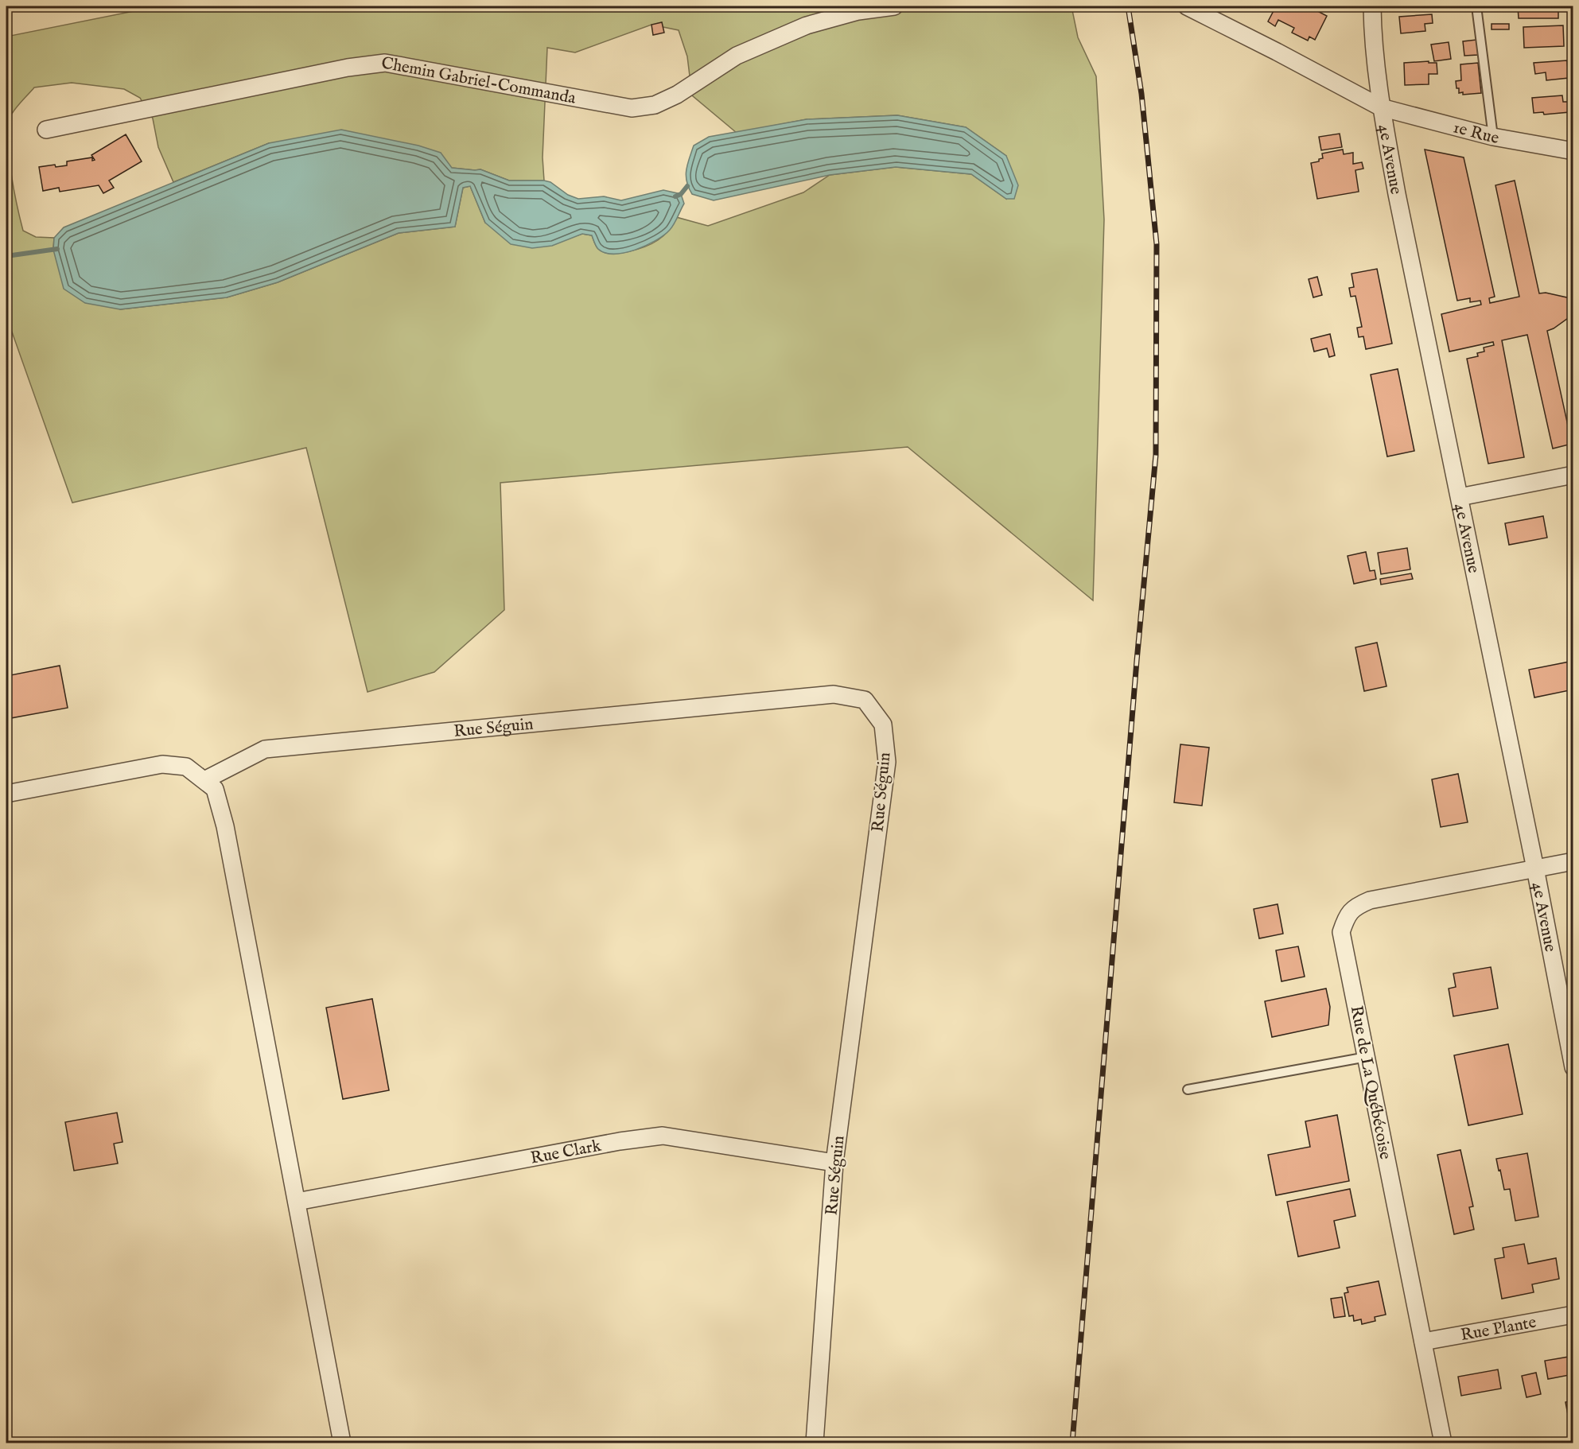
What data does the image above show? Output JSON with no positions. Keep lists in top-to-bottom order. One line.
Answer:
{"streets":{"street":["Chemin Gabriel-Commanda","1e Rue","4e Avenue","Rue Séguin","Rue de La Québécoise","Rue Clark","Rue Plante"]},"crossings":[["1e Rue","4e Avenue"],["4e Avenue","Rue de La Québécoise"],["Rue Séguin","Rue Clark"],["Rue de La Québécoise","Rue Plante"]]}
